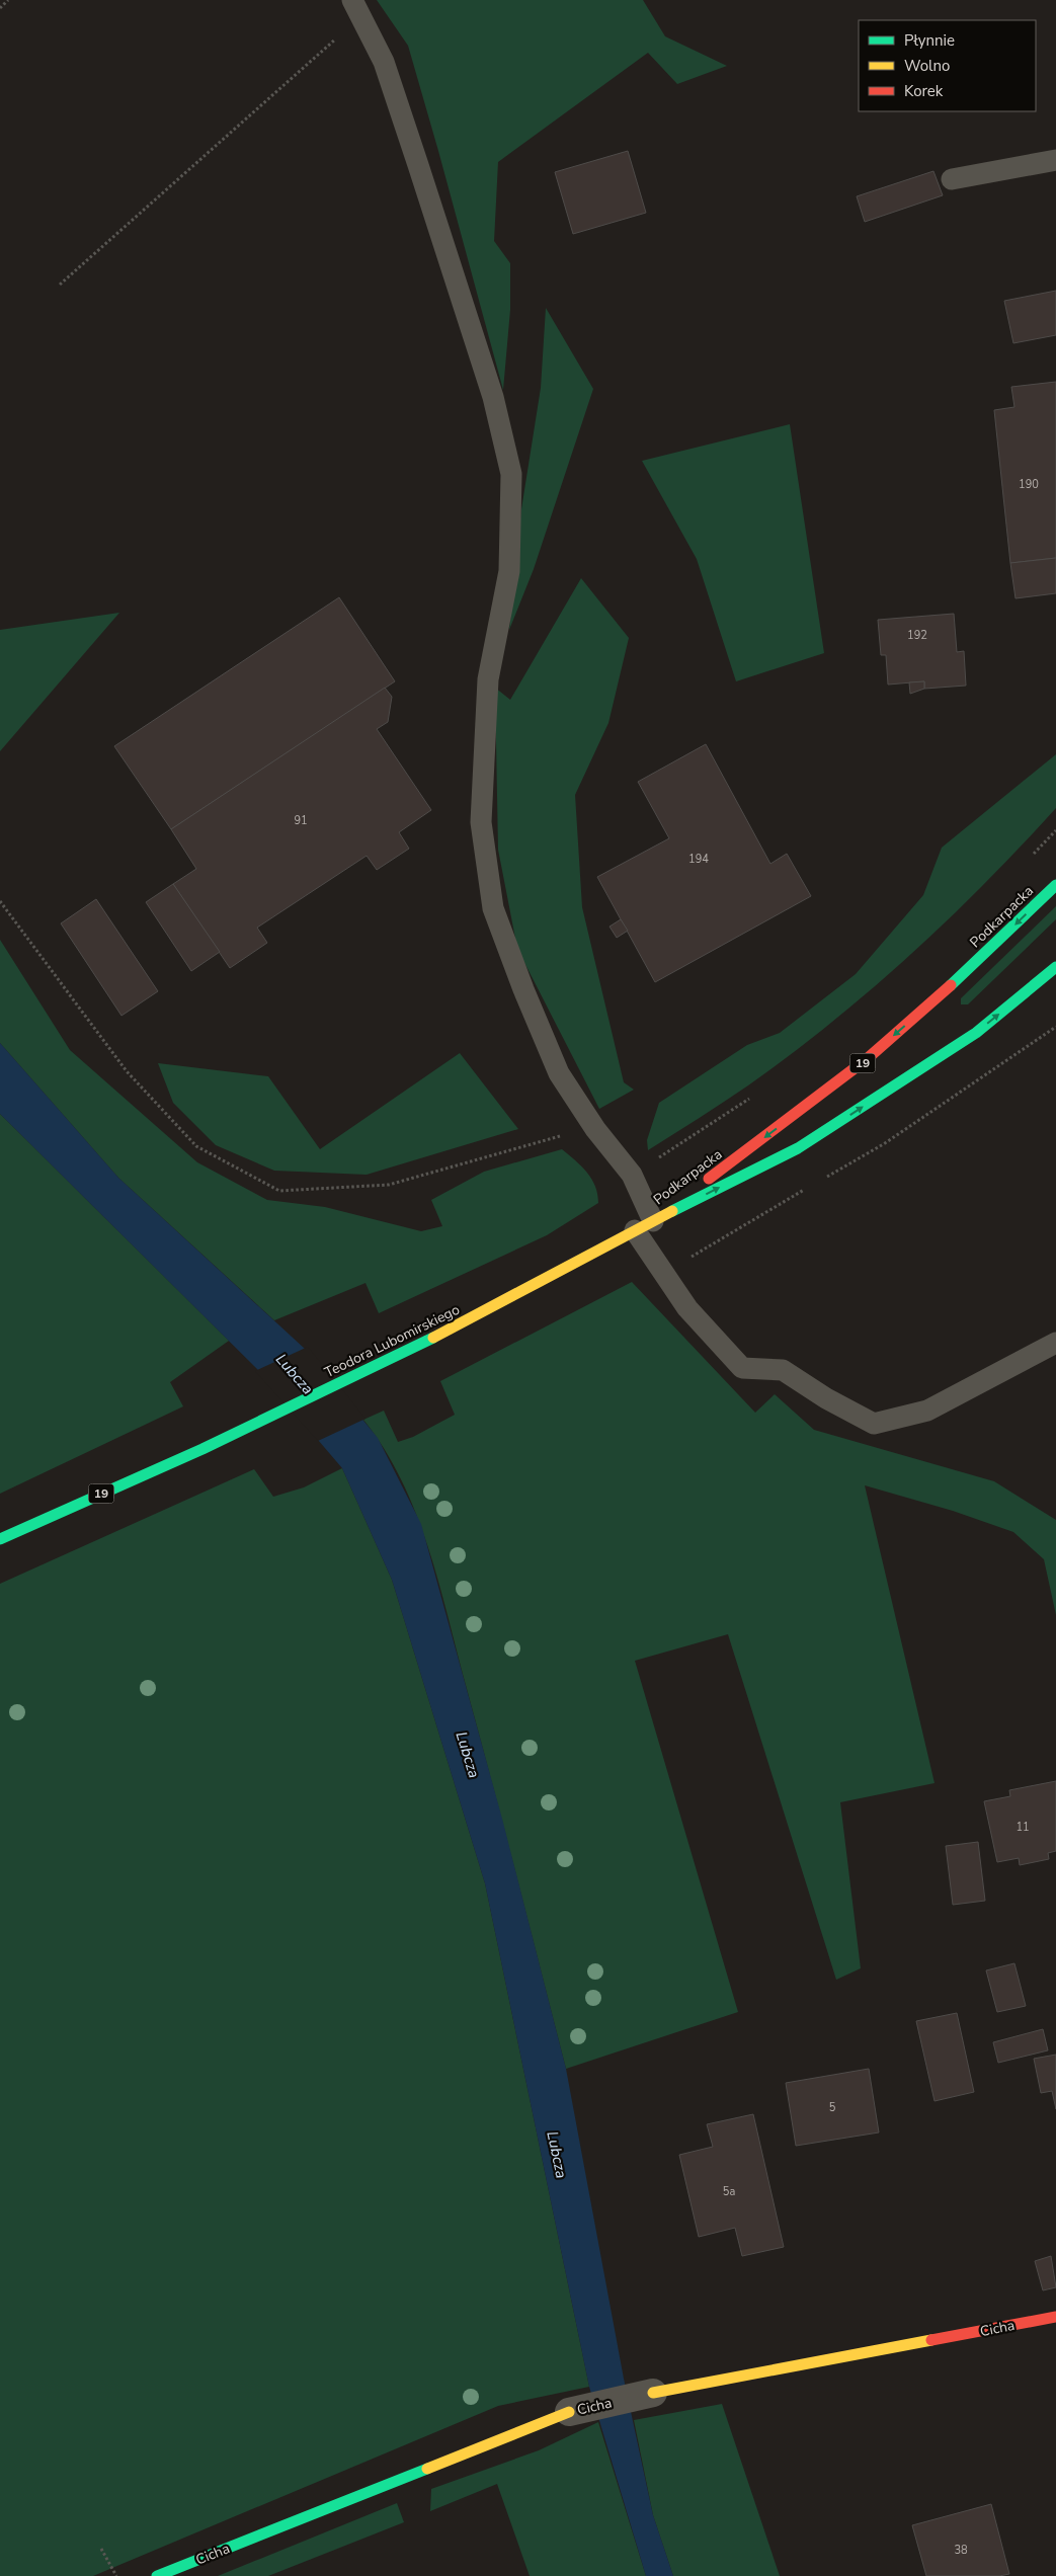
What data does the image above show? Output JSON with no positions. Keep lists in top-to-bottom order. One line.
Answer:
{"streets":{"main road":["Podkarpacka","19","Teodora Lubomirskiego","Cicha"]},"crossings":[["Podkarpacka","Teodora Lubomirskiego"]],"water":["Lubcza"],"house_numbers":["190","192","91","194","11","5","5a","38"],"legend":["Płynnie","Wolno","Korek"]}
